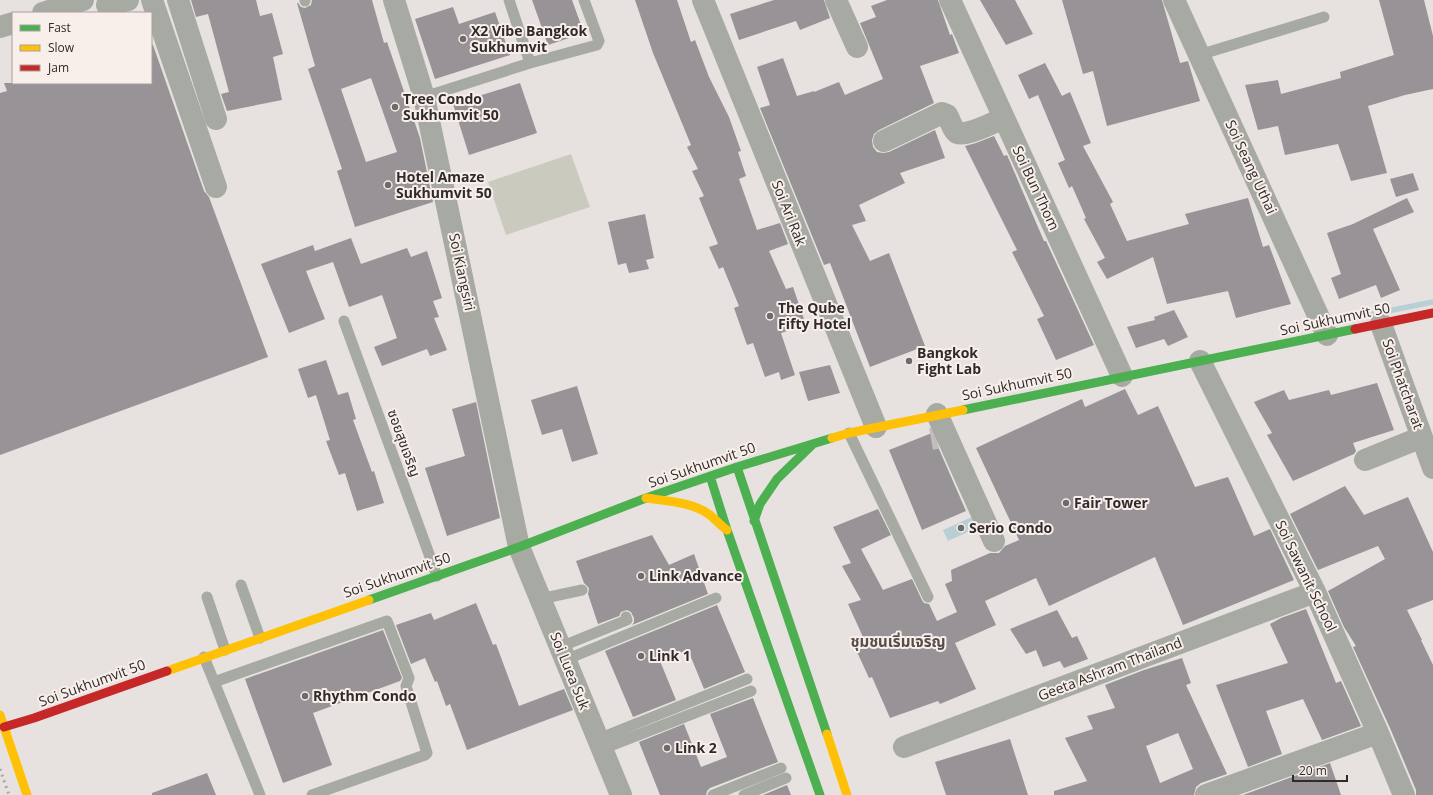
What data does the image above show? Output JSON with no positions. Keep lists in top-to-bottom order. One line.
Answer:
{"streets":{"main road":["Soi Sukhumvit 50"],"street":["Soi Seang Uthai","Soi Bun Thom","Soi Ari Rak","Soi Kiangsiri","Soi Phatcharat","Soi Sawanit School","Geeta Ashram Thailand","Soi Luea Suk"],"lane":["ซอยสุขเจริญ"]},"crossings":[["Soi Seang Uthai","Soi Sukhumvit 50"],["Soi Bun Thom","Soi Sukhumvit 50"],["Soi Ari Rak","Soi Sukhumvit 50"],["Soi Kiangsiri","Soi Sukhumvit 50"],["Soi Kiangsiri","Soi Luea Suk"],["Soi Sukhumvit 50","Soi Phatcharat"],["Soi Sukhumvit 50","ซอยสุขเจริญ"],["Soi Sukhumvit 50","Soi Sawanit School"],["Soi Sukhumvit 50","Soi Luea Suk"],["Soi Sawanit School","Geeta Ashram Thailand"]],"districts":["ชุมชนเริ่มเจริญ"],"places":["X2 Vibe Bangkok Sukhumvit","Tree Condo Sukhumvit 50","Hotel Amaze Sukhumvit 50","The Qube Fifty Hotel","Bangkok Fight Lab","Fair Tower","Serio Condo","Link Advance","Link 1","Rhythm Condo","Link 2"],"legend":["Fast","Slow","Jam"],"scale_bar":"20 m"}
